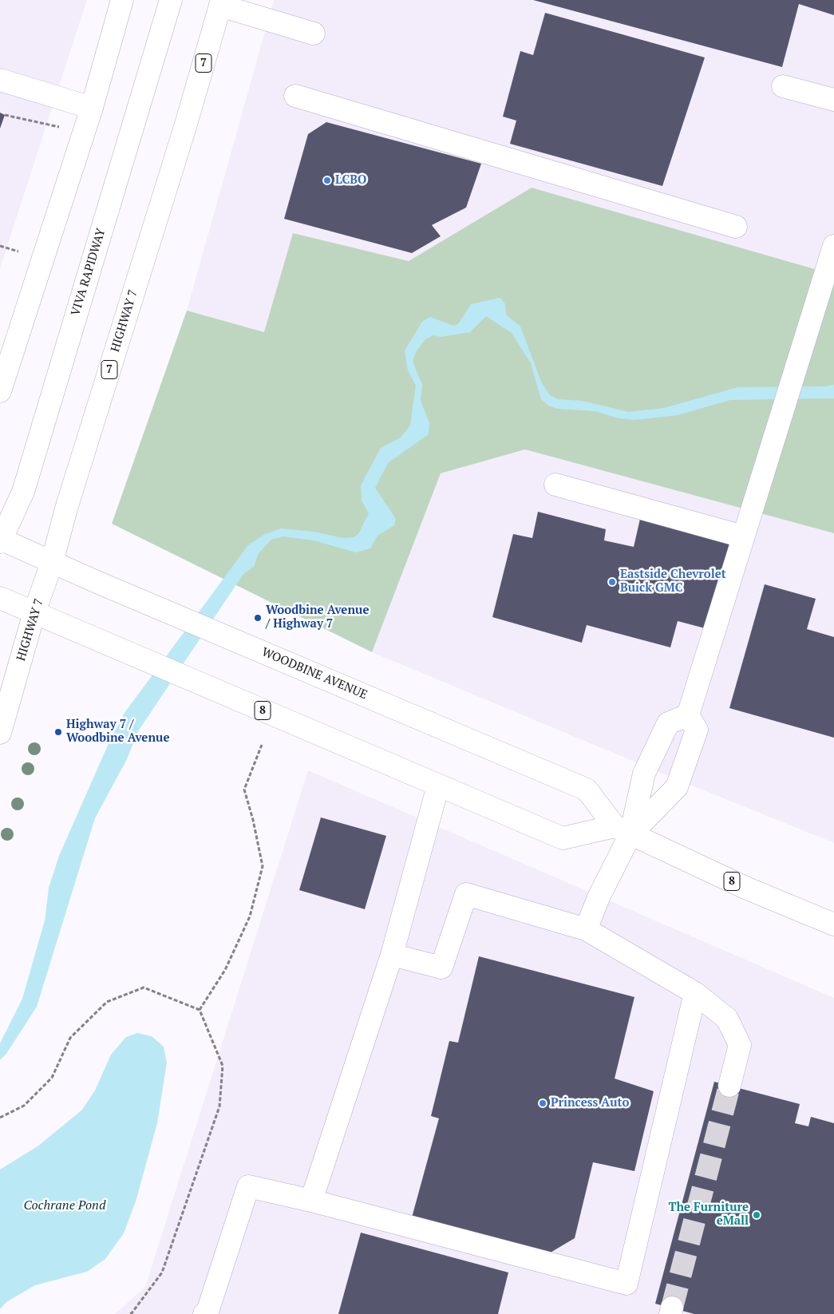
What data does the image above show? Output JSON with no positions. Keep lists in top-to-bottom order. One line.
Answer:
{"streets":{"main road":["7","VIVA RAPIDWAY","HIGHWAY 7","WOODBINE AVENUE","8"]},"crossings":[["VIVA RAPIDWAY","WOODBINE AVENUE"],["HIGHWAY 7","WOODBINE AVENUE"],["HIGHWAY 7","8"],["WOODBINE AVENUE","8"]],"water":["Cochrane Pond"],"places":["LCBO","Eastside Chevrolet Buick GMC","Woodbine Avenue / Highway 7","Highway 7 / Woodbine Avenue","Princess Auto","The Furniture eMall"]}
